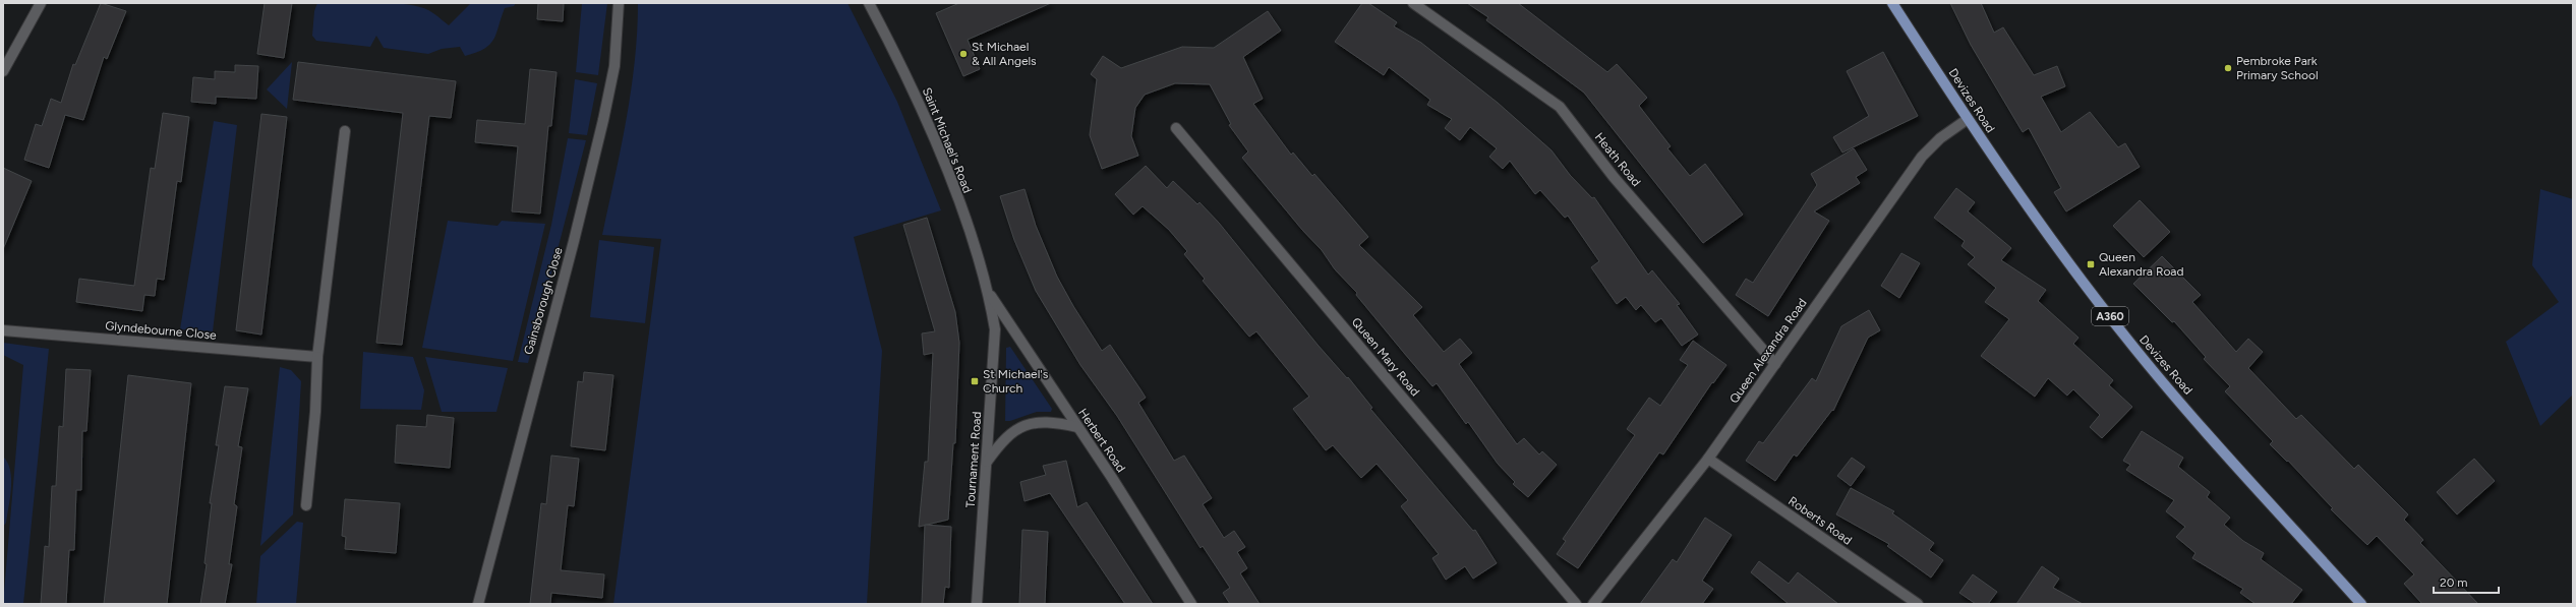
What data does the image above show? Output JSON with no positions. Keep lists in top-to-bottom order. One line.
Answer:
{"streets":{"main road":["Devizes Road","A360"],"street":["Saint Michael's Road","Heath Road","Gainsborough Close","Glyndebourne Close","Queen Alexandra Road","Queen Mary Road","Herbert Road","Tournament Road","Roberts Road"]},"crossings":[["Devizes Road","Queen Alexandra Road"],["Saint Michael's Road","Herbert Road"],["Saint Michael's Road","Tournament Road"],["Heath Road","Queen Alexandra Road"],["Queen Alexandra Road","Roberts Road"],["Herbert Road","Tournament Road"]],"places":{"other":["St Michael & All Angels","Pembroke Park Primary School"],"transit":["Queen Alexandra Road","St Michael's Church"]},"scale_bar":"20 m"}
